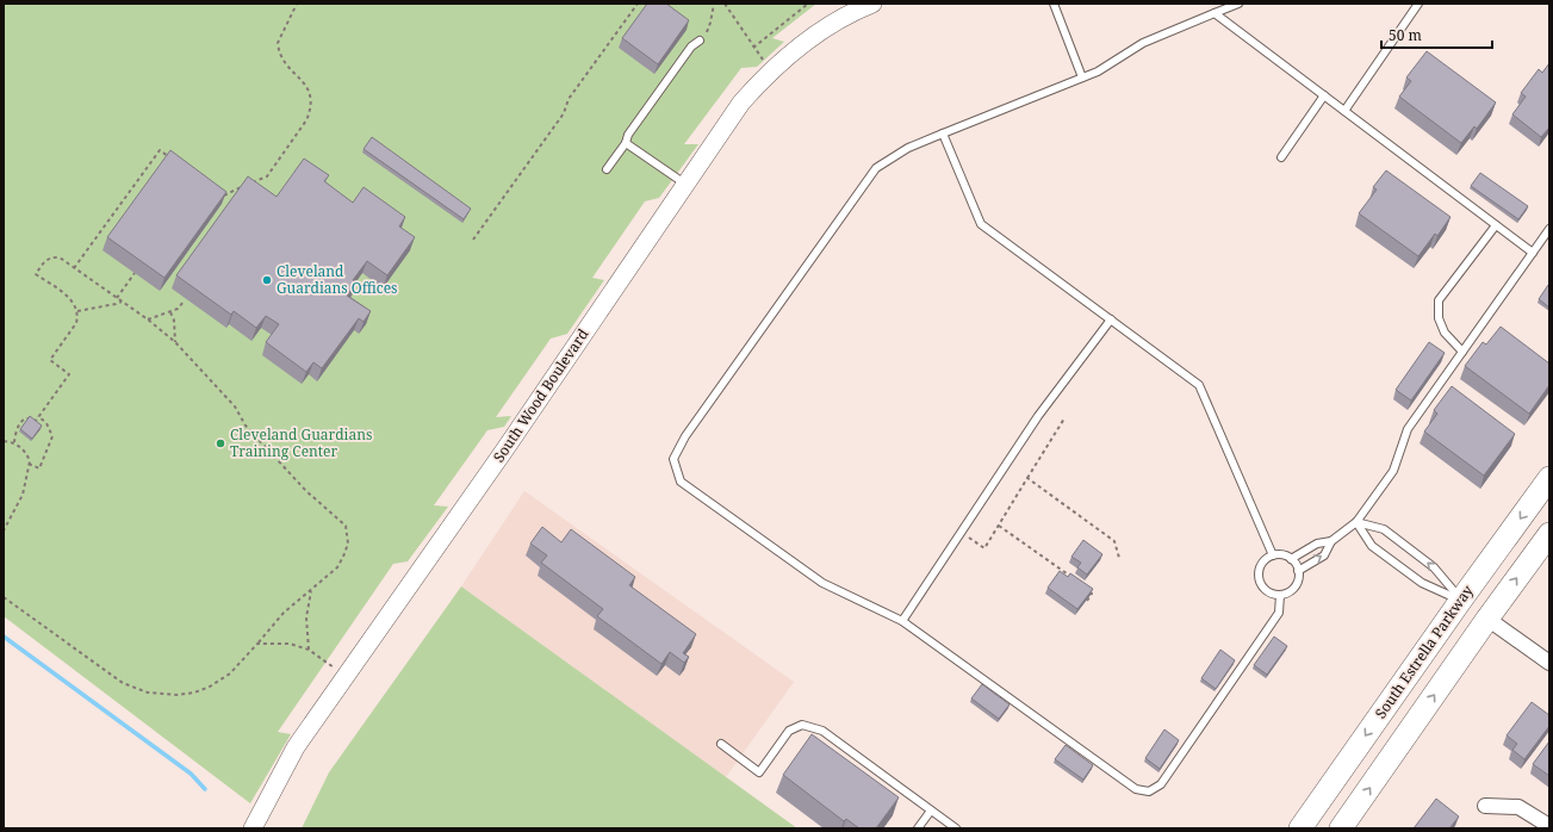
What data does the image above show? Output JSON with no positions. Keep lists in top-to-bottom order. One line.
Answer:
{"streets":{"main road":["South Estrella Parkway"],"street":["South Wood Boulevard"]},"places":["Cleveland Guardians Offices","Cleveland Guardians Training Center"],"scale_bar":"50 m"}
